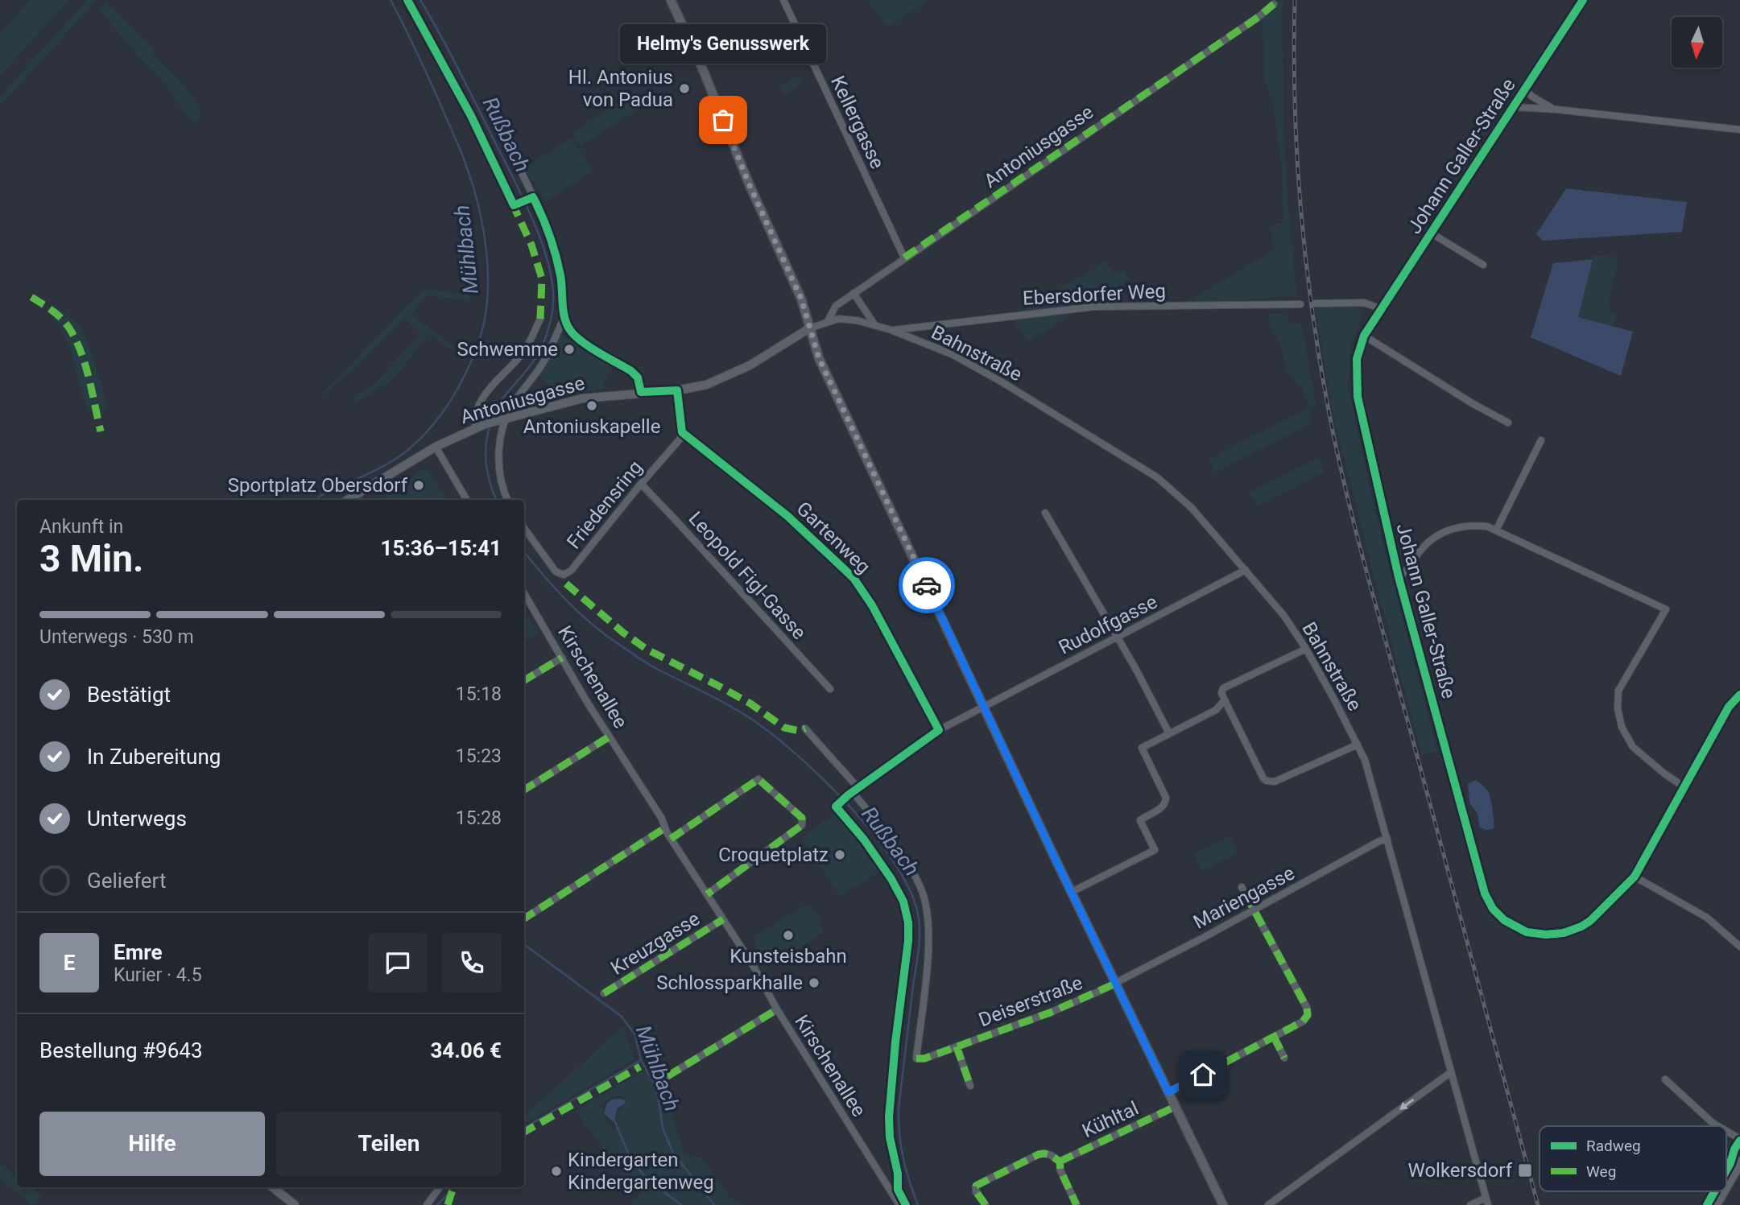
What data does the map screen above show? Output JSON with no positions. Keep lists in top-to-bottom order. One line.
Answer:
{"streets":{"street":["Kellergasse","Antoniusgasse","Johann Galler-Straße","Ebersdorfer Weg","Bahnstraße","Friedensring","Gartenweg","Leopold Figl-Gasse","Rudolfgasse","Kirschenallee","Mariengasse","Kreuzgasse","Deiserstraße","Kühltal"]},"crossings":[["Kellergasse","Antoniusgasse"],["Antoniusgasse","Bahnstraße"],["Ebersdorfer Weg","Bahnstraße"],["Bahnstraße","Rudolfgasse"],["Bahnstraße","Mariengasse"],["Friedensring","Gartenweg"],["Friedensring","Leopold Figl-Gasse"],["Gartenweg","Rudolfgasse"],["Rudolfgasse","Deiserstraße"],["Kirschenallee","Kreuzgasse"],["Mariengasse","Deiserstraße"]],"water":["Rußbach","Mühlbach"],"places":{"other":["Hl. Antonius von Padua","Helmy's Genusswerk","Schwemme","Antoniuskapelle","Sportplatz Obersdorf","Croquetplatz","Kunsteisbahn","Schlossparkhalle","Kindergarten Kindergartenweg"],"transit":["Wolkersdorf"]},"legend":["Radweg","Weg"],"north":"bottom","page":{"bubble":"Helmy's Genusswerk","heading":["3 Min.","Ankunft in","15:36–15:41"],"panel":["Emre","Kurier · 4.5","Bestellung #9643","34.06 €"],"bar":"Unterwegs · 530 m","list":[["Bestätigt","15:18"],["In Zubereitung","15:23"],["Unterwegs","15:28"],"Geliefert"],"round":"E","buttons":["Hilfe","Teilen"]}}
